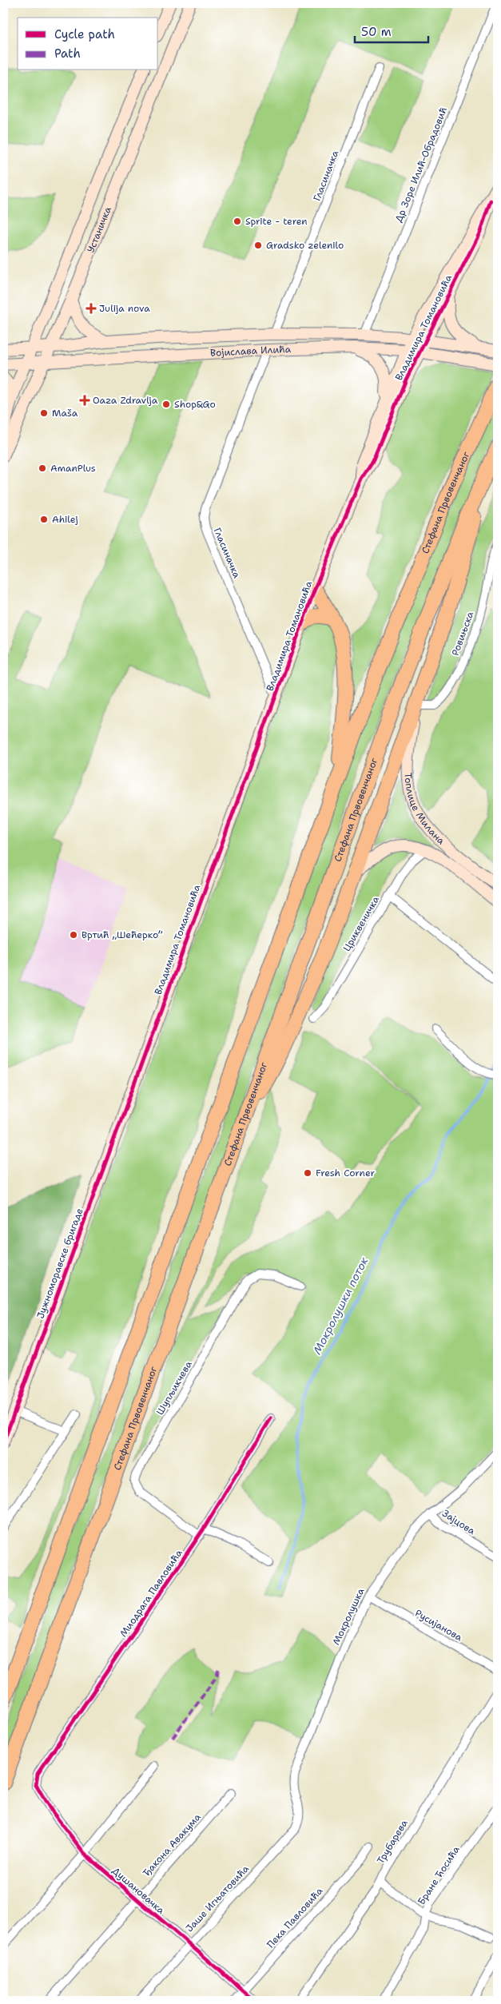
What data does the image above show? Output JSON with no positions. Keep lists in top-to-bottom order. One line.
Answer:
{"streets":{"highway":["Стефана Првовенчаног"],"main road":["Устаничка","Владимира Томановића","Војислава Илића","Топлице Милана","Јужноморавске бригаде"],"street":["Др Зоре Илић-Обрадовић","Гласиначка","Ровињска","Цриквеничка","Шупљикчева","Зајцова","Миодрага Павловића","Мокролушка","Русијанова","Трубарева","Ђакона Авакума","Бране Ћосића","Душановачка","Јаше Игњатовића","Пека Павловића"]},"crossings":[["Др Зоре Илић-Обрадовић","Војислава Илића"],["Гласиначка","Владимира Томановића"],["Гласиначка","Војислава Илића"],["Устаничка","Војислава Илића"],["Владимира Томановића","Војислава Илића"],["Владимира Томановића","Јужноморавске бригаде"],["Ровињска","Топлице Милана"],["Шупљикчева","Миодрага Павловића"],["Зајцова","Мокролушка"],["Миодрага Павловића","Душановачка"],["Мокролушка","Русијанова"],["Мокролушка","Јаше Игњатовића"],["Ђакона Авакума","Душановачка"],["Душановачка","Јаше Игњатовића"],["Душановачка","Пека Павловића"]],"water":["Мокролушки поток"],"places":{"other":["Sprite - teren","Gradsko zelenilo","Shop&Go","Maša","AmanPlus","Ahilej","Вртић „Шећерко”","Fresh Corner"],"health":["Julija nova","Oaza Zdravlja"]},"legend":["Cycle path","Path"],"scale_bar":"50 m"}
